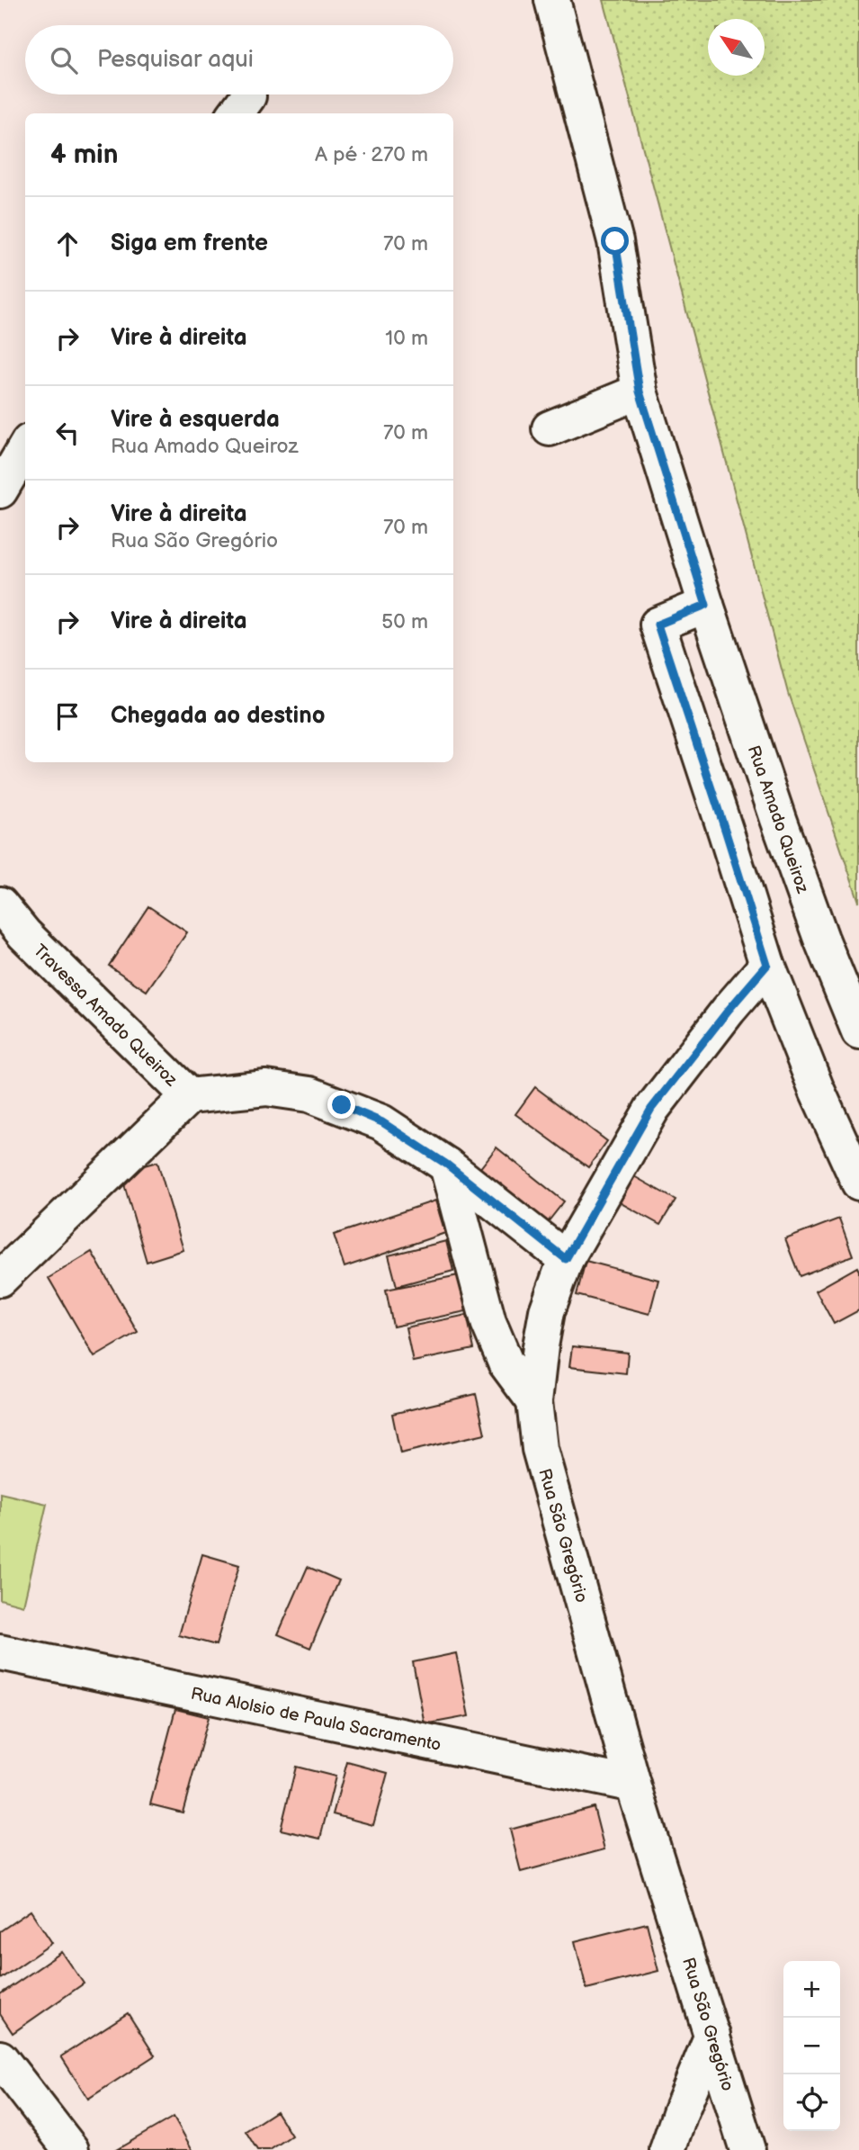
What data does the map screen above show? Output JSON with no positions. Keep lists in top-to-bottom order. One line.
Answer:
{"streets":{"street":["Rua Amado Queiroz","Travessa Amado Queiroz","Rua São Gregório","Rua Alolsio de Paula Sacramento"]},"crossings":[["Rua São Gregório","Rua Alolsio de Paula Sacramento"]],"north":"top left","page":{"search":"Pesquisar aqui","heading":["4 min","A pé · 270 m"],"list":[["Siga em frente","70 m"],["Vire à direita","10 m"],["Vire à esquerda","Rua Amado Queiroz","70 m"],["Vire à direita","Rua São Gregório","70 m"],["Vire à direita","50 m"],"Chegada ao destino"],"map_buttons":["+","−"]}}
